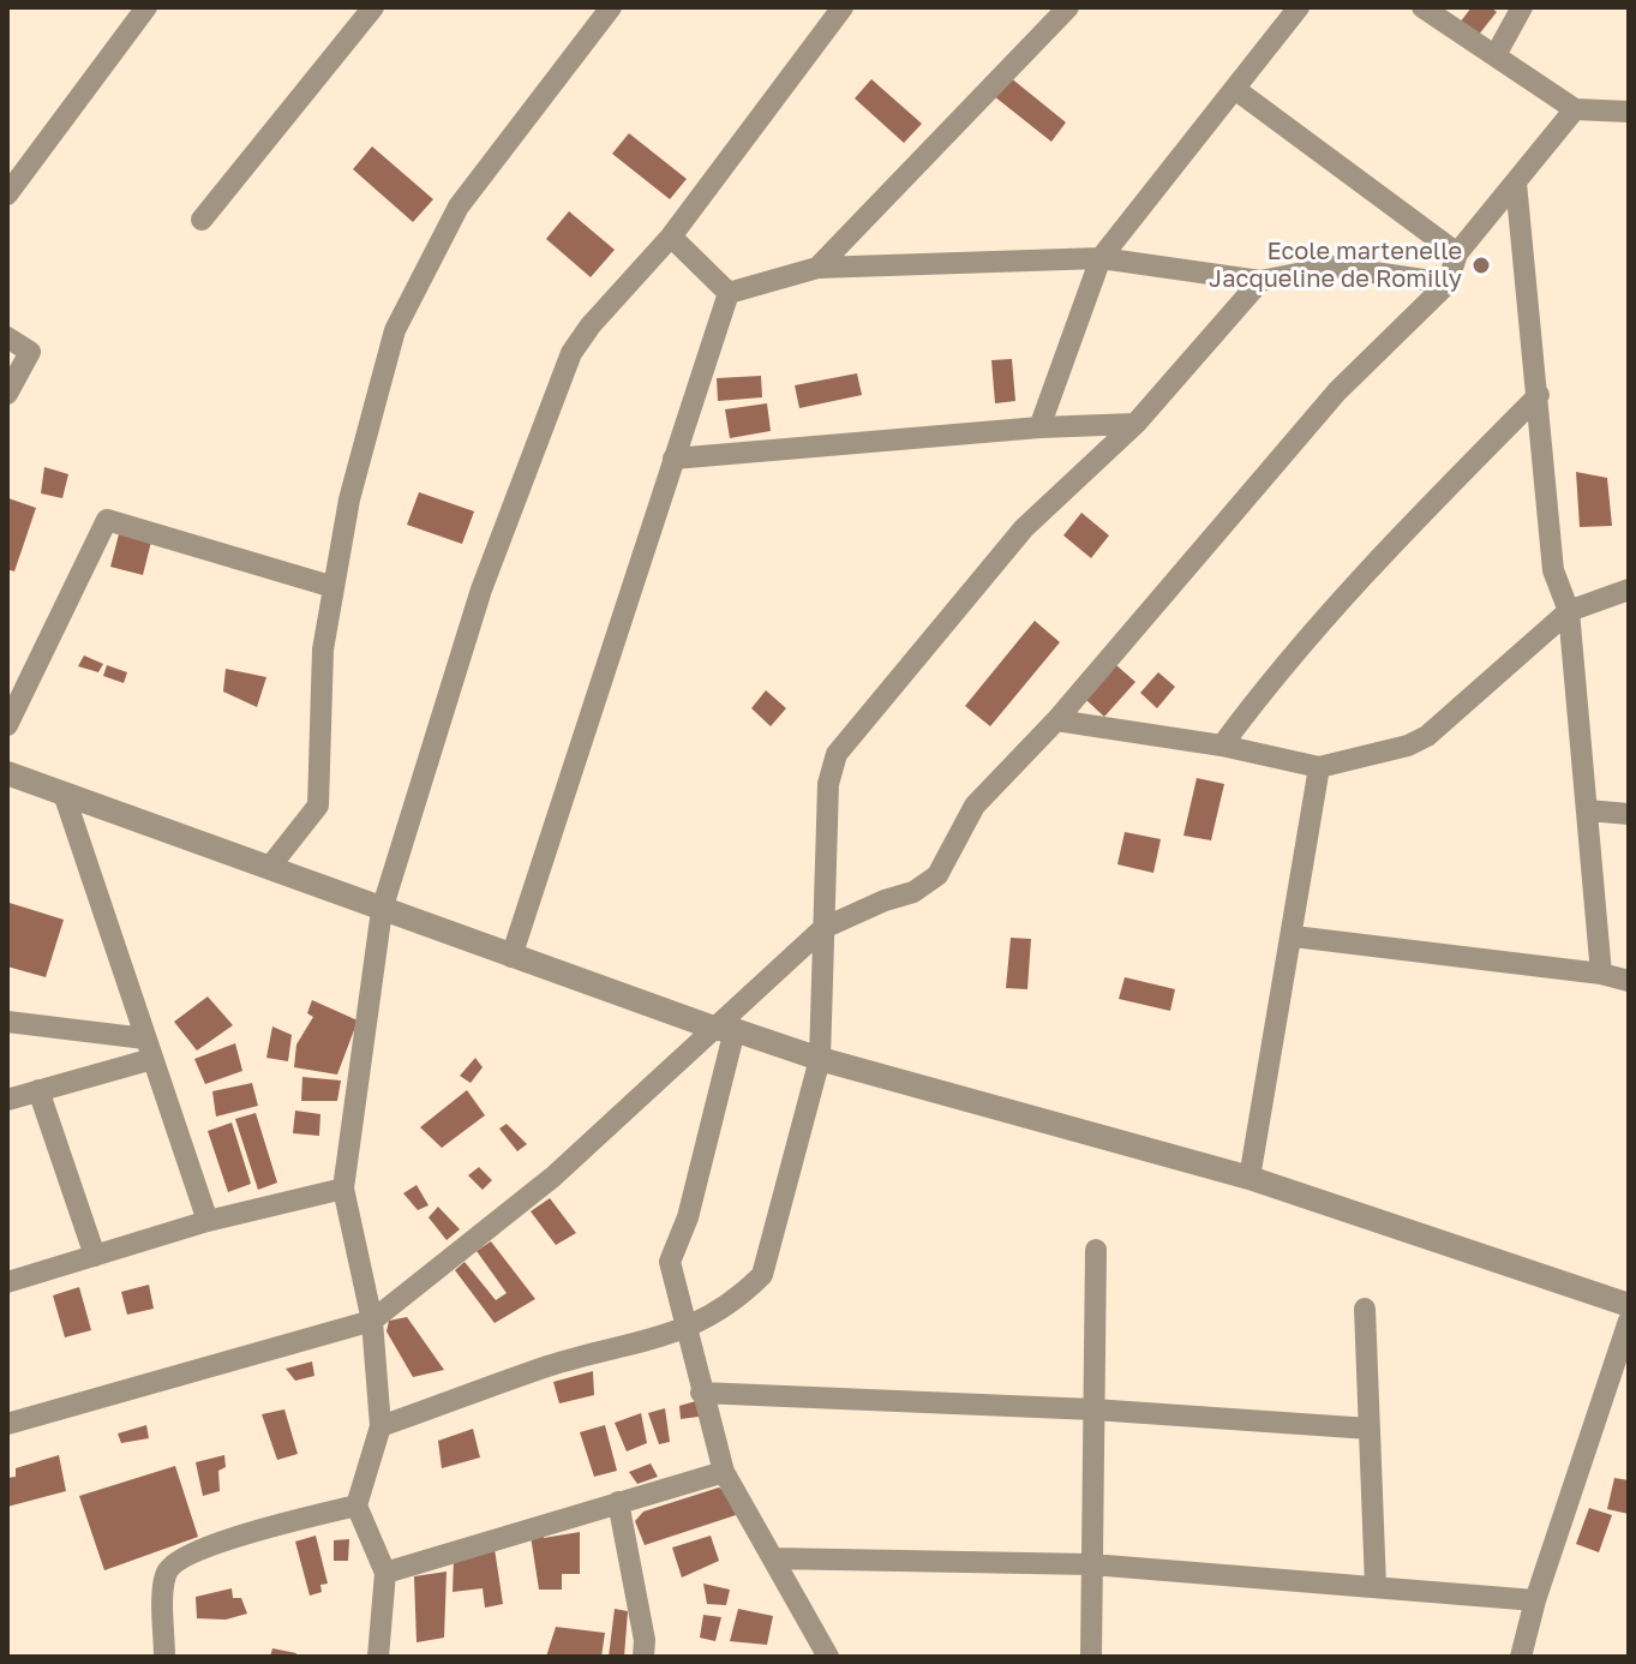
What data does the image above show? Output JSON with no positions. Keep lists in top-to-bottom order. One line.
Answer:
{"places":["Ecole martenelle Jacqueline de Romilly"]}
